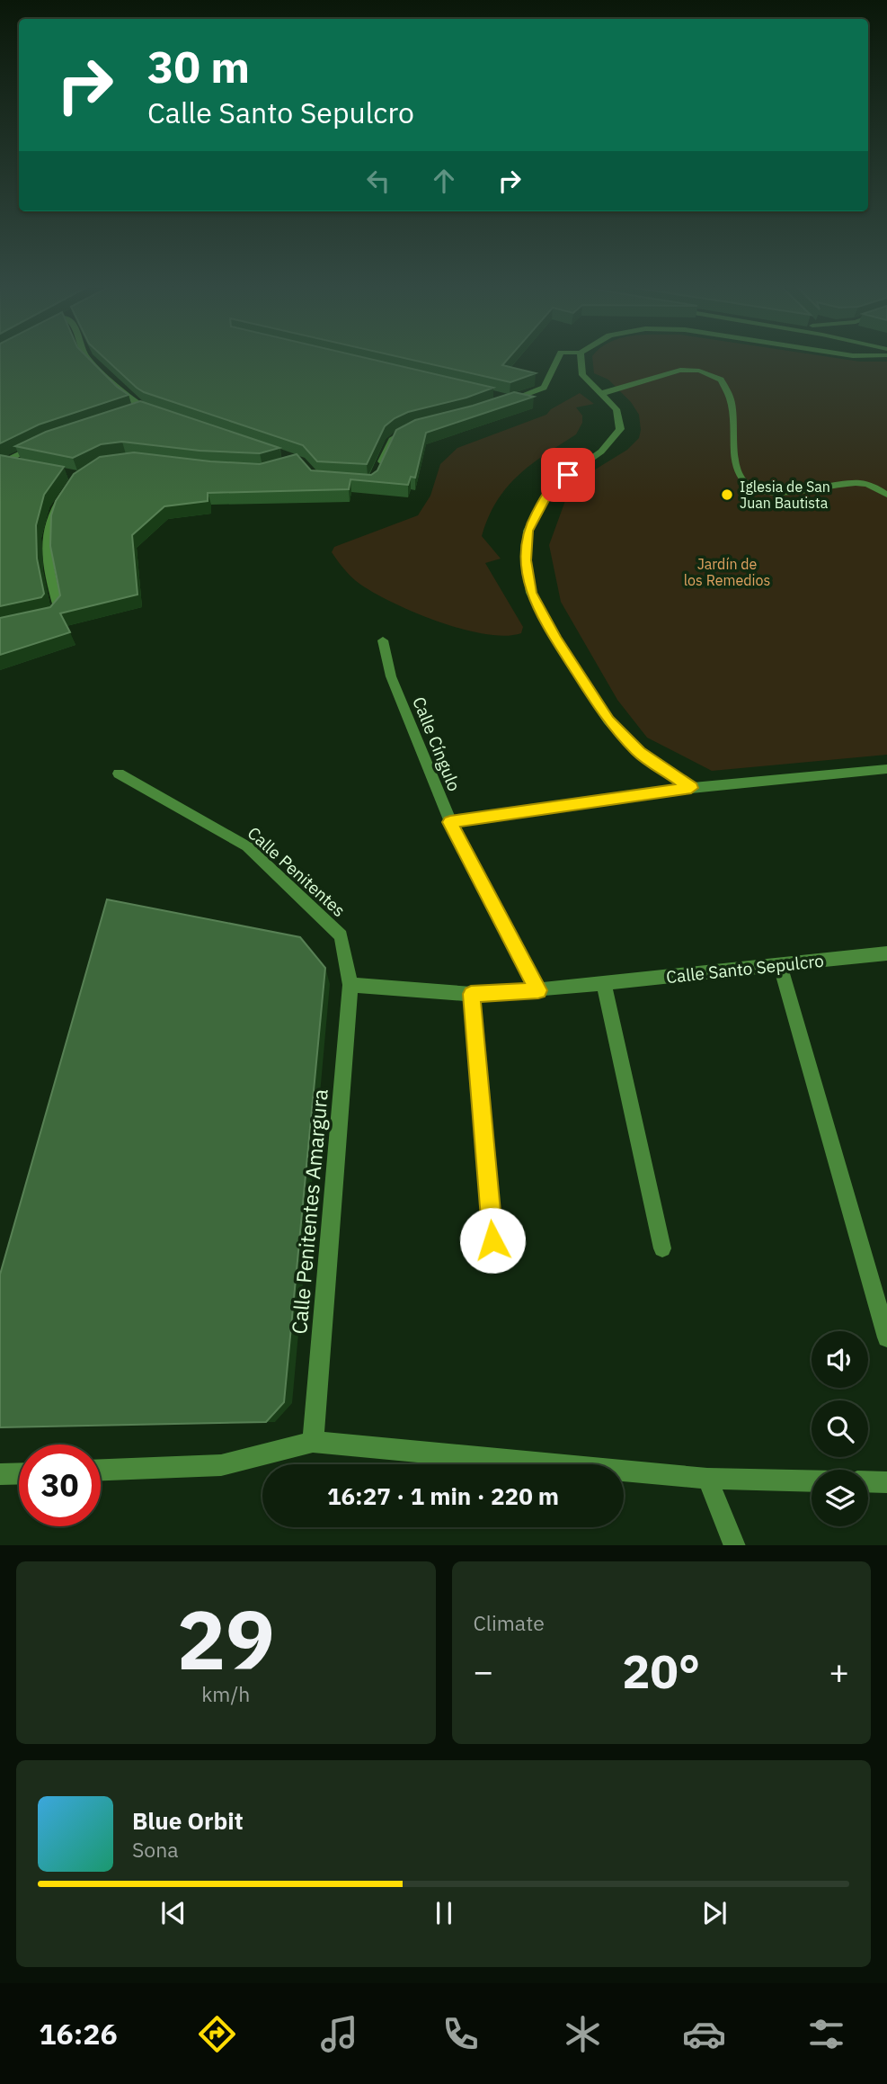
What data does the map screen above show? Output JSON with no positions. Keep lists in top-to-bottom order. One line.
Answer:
{"streets":{"street":["Calle Cíngulo","Calle Penitentes","Calle Santo Sepulcro","Calle Penitentes Amargura"]},"crossings":[["Calle Cíngulo","Calle Santo Sepulcro"],["Calle Penitentes","Calle Santo Sepulcro"],["Calle Penitentes","Calle Penitentes Amargura"],["Calle Santo Sepulcro","Calle Penitentes Amargura"]],"parks":["Jardín de los Remedios"],"places":["Iglesia de San Juan Bautista"],"page":{"turn":["30 m","Calle Santo Sepulcro"],"limit":"30","trip":"16:27 · 1 min · 220 m","tile":[["29","km/h"],"Climate"],"heat":["−","20°","+"],"song":["Blue Orbit","Sona"],"tabs":"16:26"}}
